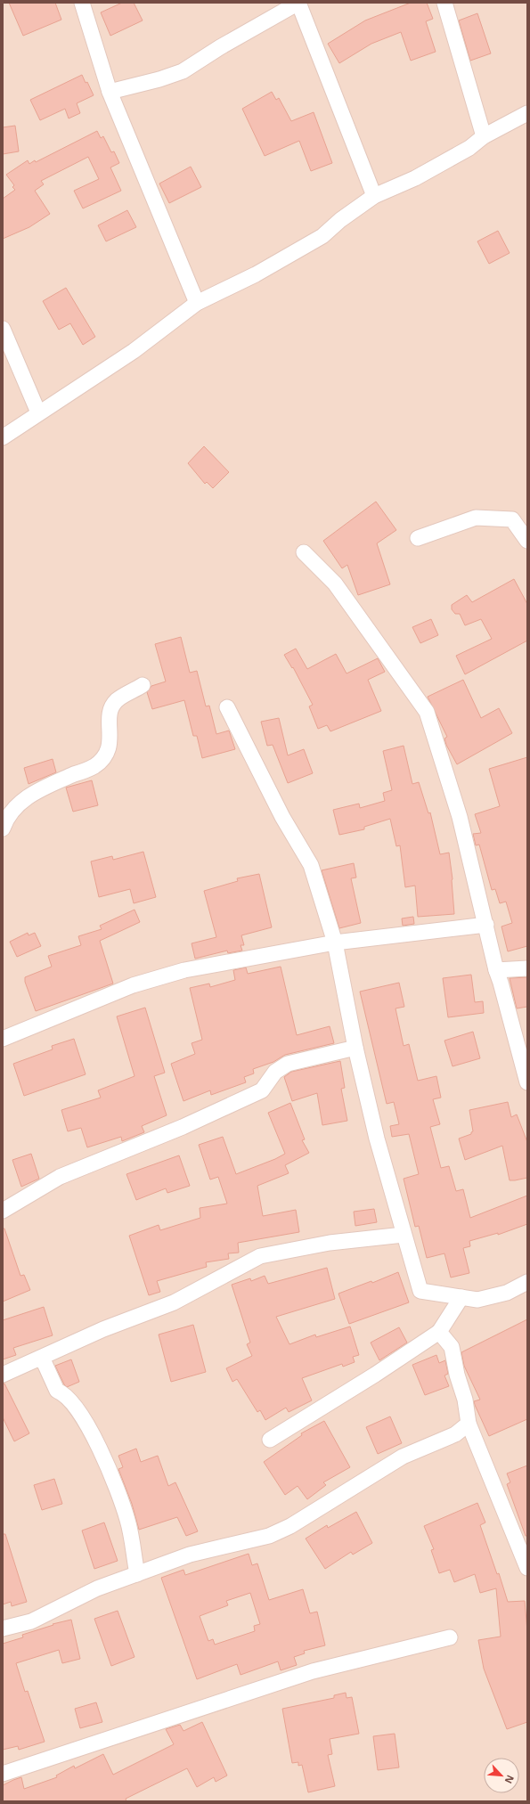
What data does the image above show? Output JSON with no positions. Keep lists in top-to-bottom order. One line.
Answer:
{"north":"bottom right"}
